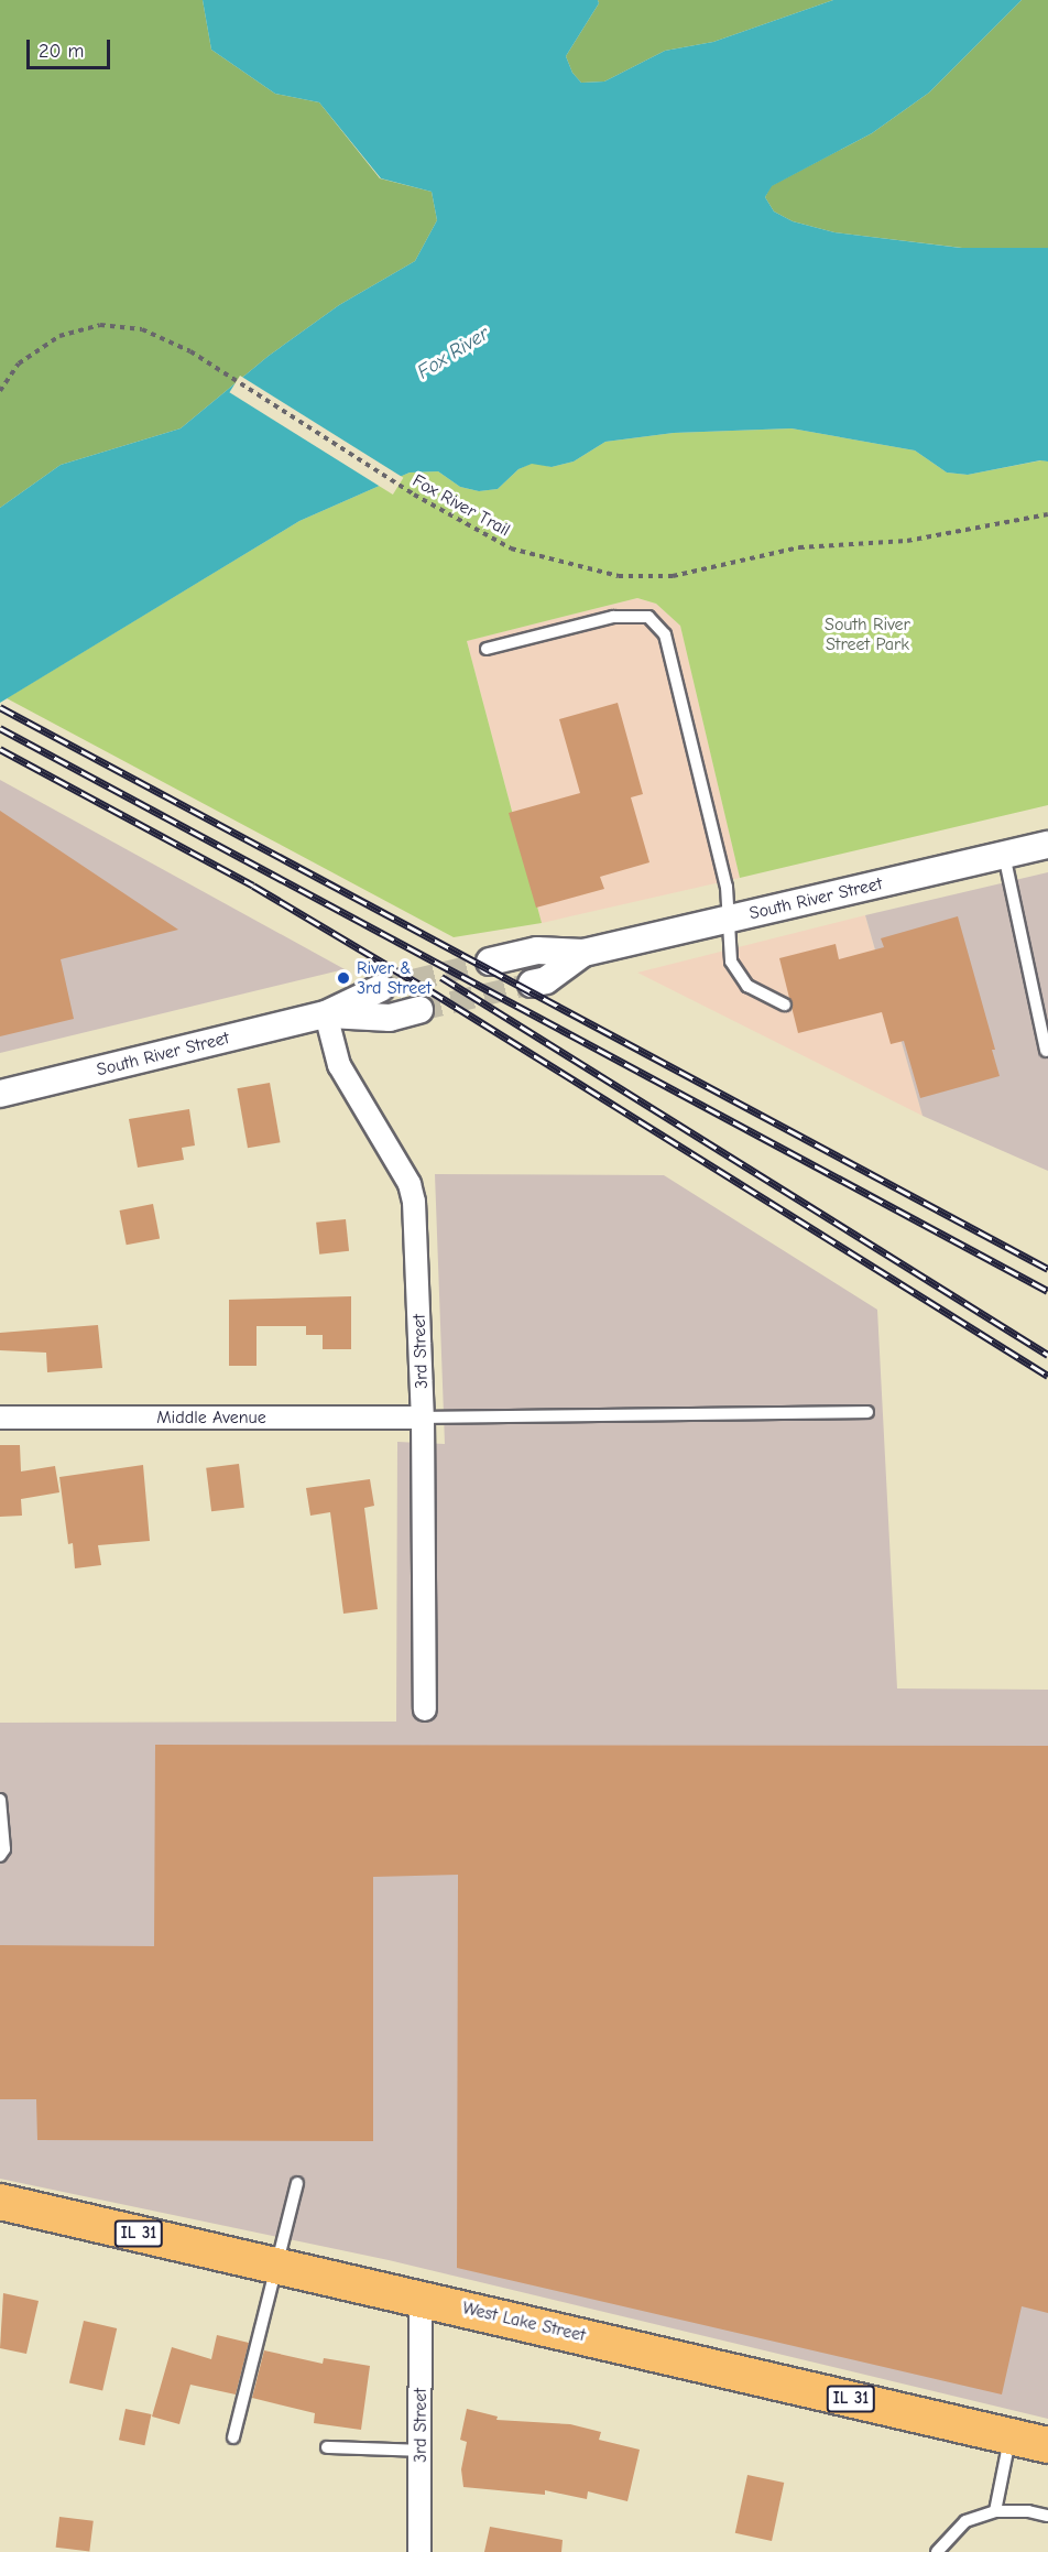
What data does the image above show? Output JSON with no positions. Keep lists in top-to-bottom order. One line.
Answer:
{"streets":{"main road":["IL 31","West Lake Street"],"street":["South River Street","3rd Street","Middle Avenue"],"path":["Fox River Trail"]},"crossings":[["South River Street","3rd Street"],["3rd Street","Middle Avenue"],["3rd Street","West Lake Street"]],"water":["Fox River"],"parks":["South River Street Park"],"places":["River & 3rd Street"],"scale_bar":"20 m"}
